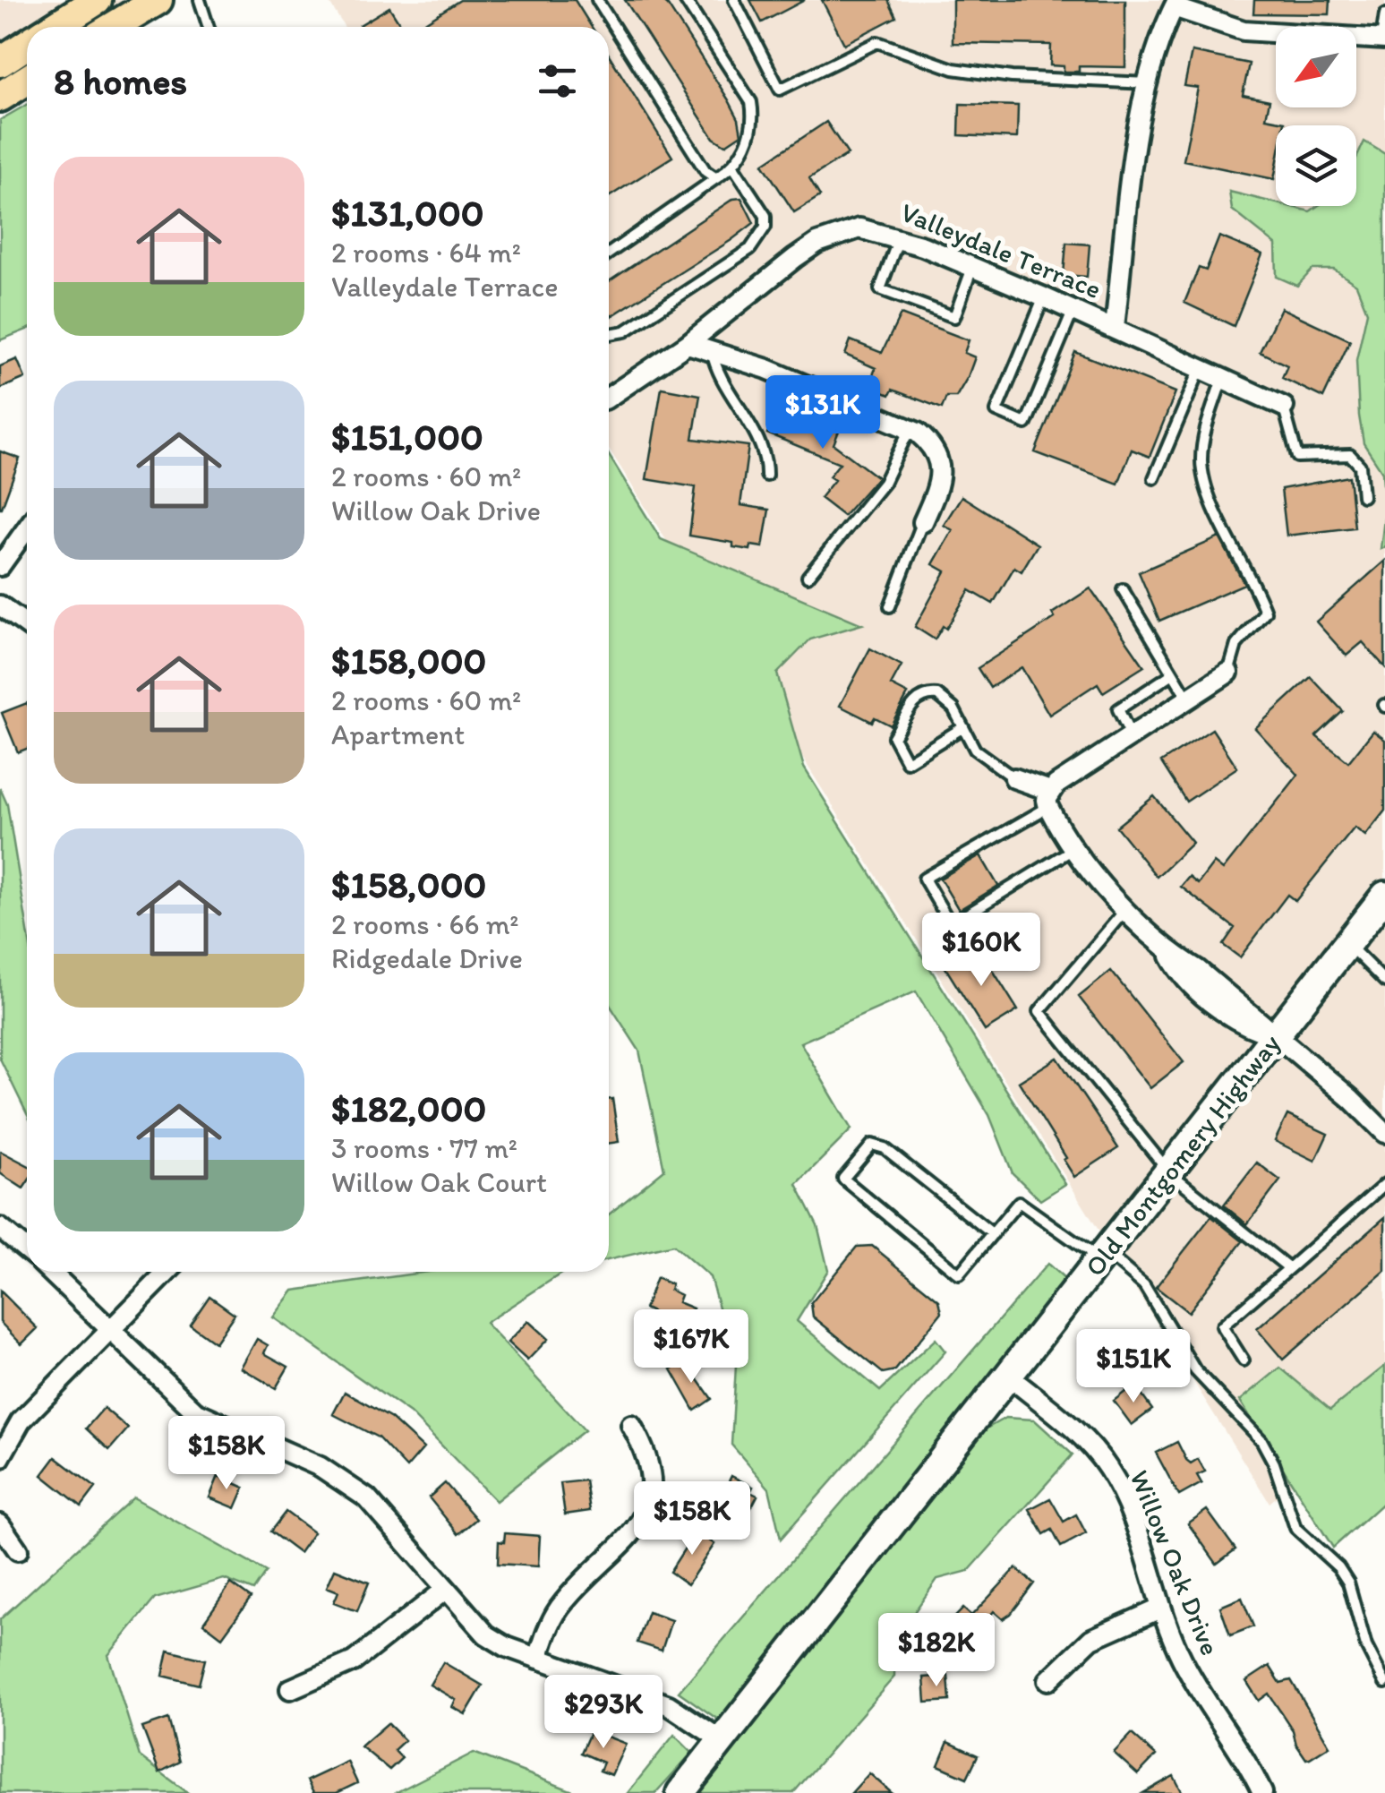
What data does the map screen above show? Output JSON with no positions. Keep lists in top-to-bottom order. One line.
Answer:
{"streets":{"street":["Valleydale Terrace","Old Montgomery Highway","Willow Oak Drive"]},"crossings":[["Old Montgomery Highway","Willow Oak Drive"]],"north":"bottom left","page":{"heading":"8 homes","list":[{"name":"$131,000","note":"2 rooms · 64 m² · Valleydale Terrace"},{"name":"$151,000","note":"2 rooms · 60 m² · Willow Oak Drive"},{"name":"$158,000","note":"2 rooms · 60 m² · Apartment"},{"name":"$158,000","note":"2 rooms · 66 m² · Ridgedale Drive"},{"name":"$182,000","note":"3 rooms · 77 m² · Willow Oak Court"}],"price":["$131K","$160K","$167K","$151K","$158K","$158K","$182K","$293K"]}}
